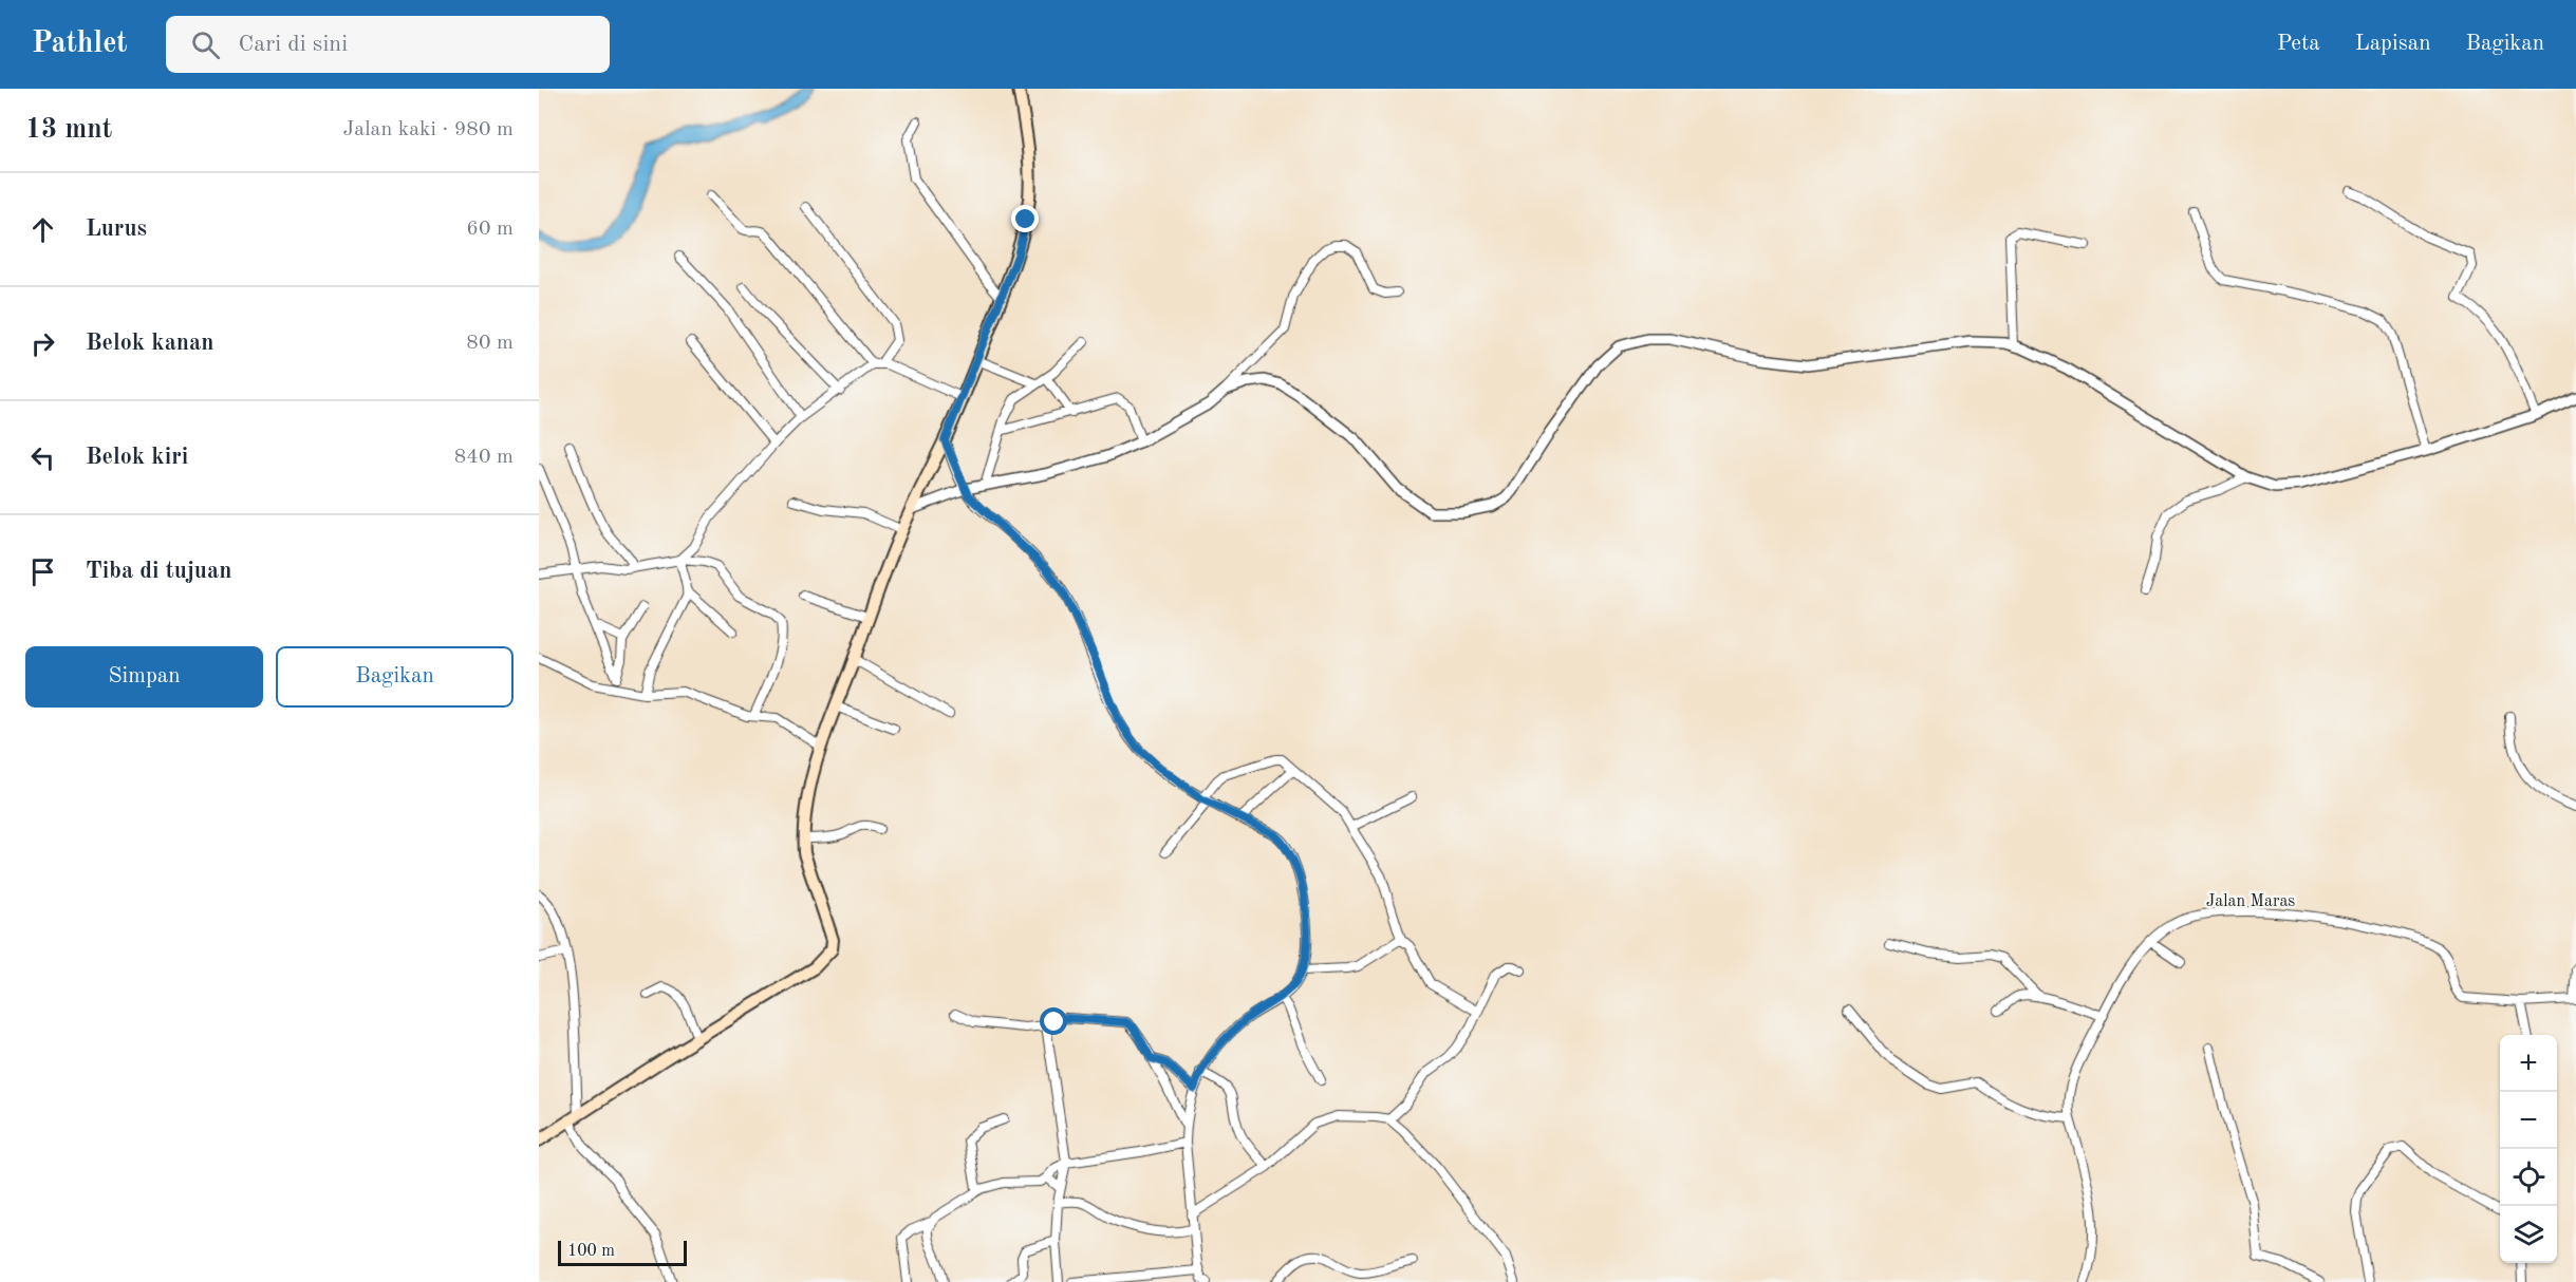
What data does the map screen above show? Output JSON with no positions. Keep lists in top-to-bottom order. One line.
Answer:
{"streets":{"street":["Jalan Maras"]},"scale_bar":"100 m","page":{"header":"Pathlet","search":"Cari di sini","nav":["Peta","Lapisan","Bagikan"],"heading":["13 mnt","Jalan kaki · 980 m"],"list":[["Lurus","60 m"],["Belok kanan","80 m"],["Belok kiri","840 m"],"Tiba di tujuan"],"buttons":["Simpan","Bagikan"],"map_buttons":["+","−"],"scale":"100 m"}}
